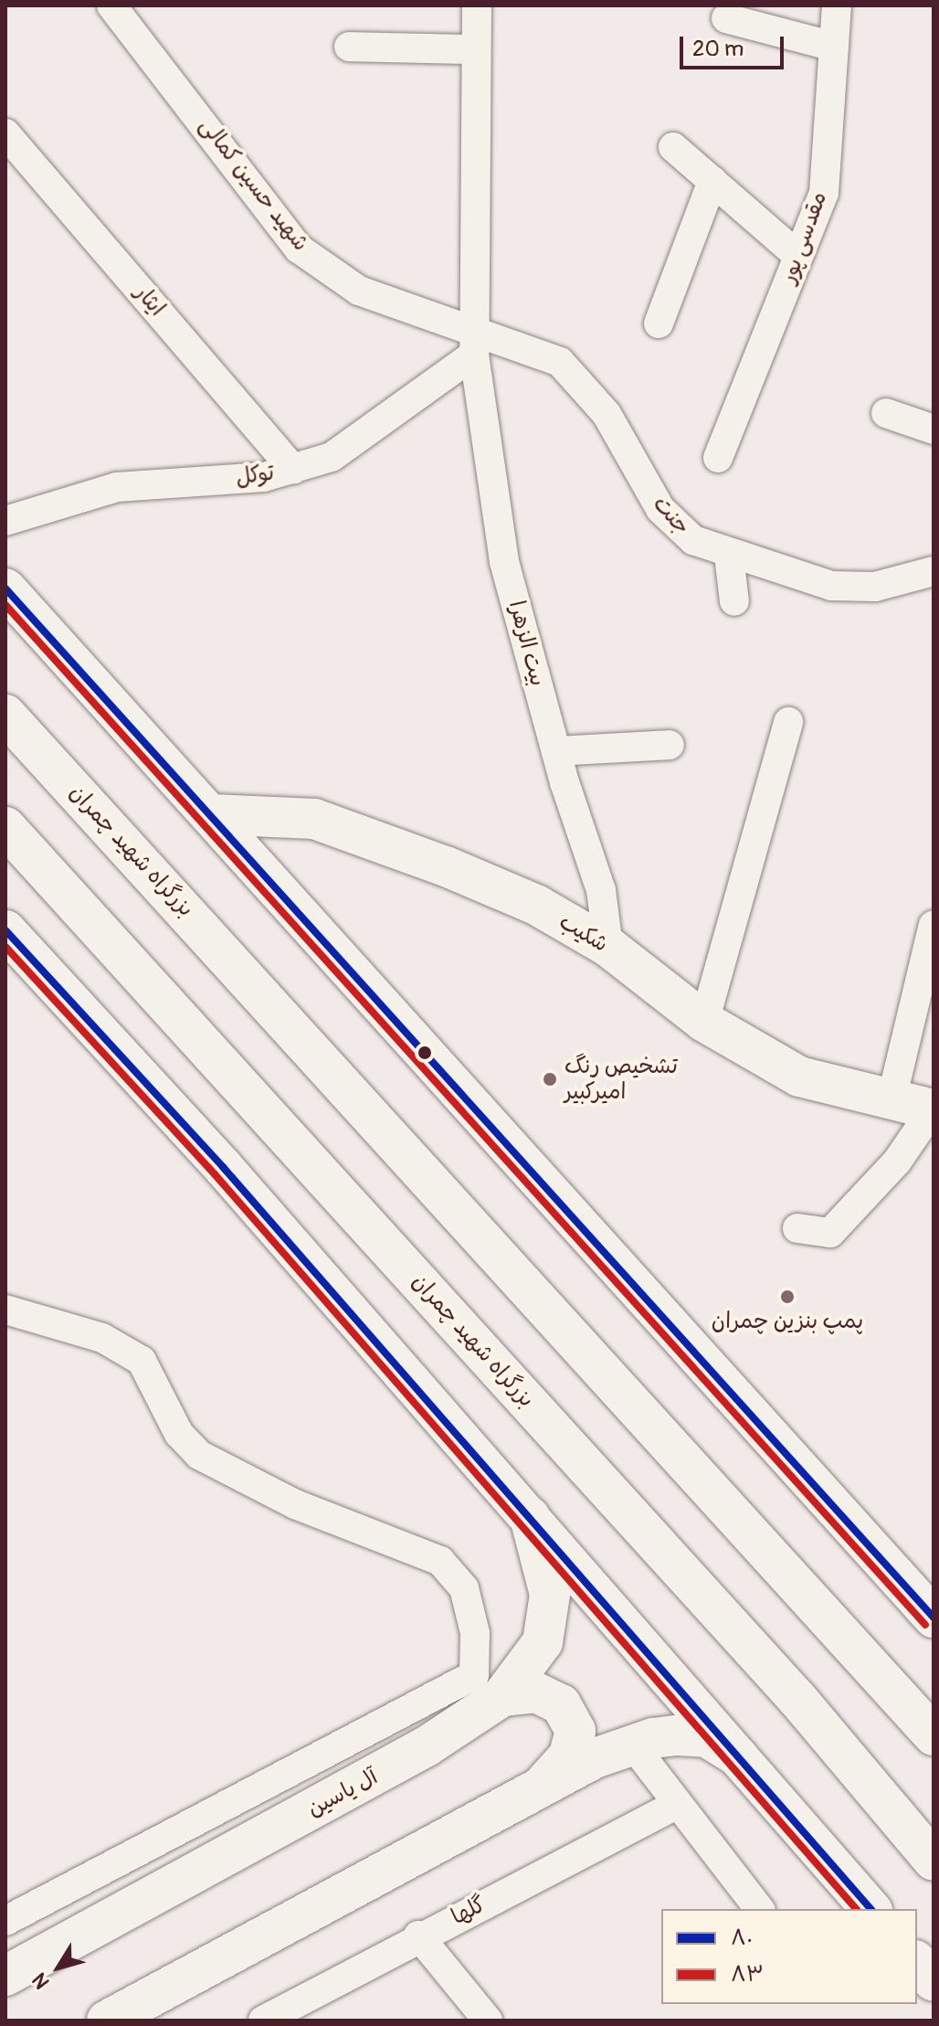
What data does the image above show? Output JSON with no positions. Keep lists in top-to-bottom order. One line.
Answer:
{"streets":{"main road":["بزرگراه شهید چمران","شکیب","آل یاسین"],"street":["شهید حسین کمالی","مقدسی پور","ایثار","توکل","جنت","بیت الزهرا","گلها"]},"crossings":[["شهید حسین کمالی","توکل"],["شهید حسین کمالی","جنت"],["شهید حسین کمالی","بیت الزهرا"],["ایثار","توکل"],["توکل","جنت"],["توکل","بیت الزهرا"],["جنت","بیت الزهرا"],["بیت الزهرا","شکیب"]],"places":["تشخیص رنگ امیرکبیر","پمپ بنزین چمران"],"lines":["transit line ۸۰","transit line ۸۳"],"legend":["۸۰","۸۳"],"scale_bar":"20 m","north":"bottom left"}
